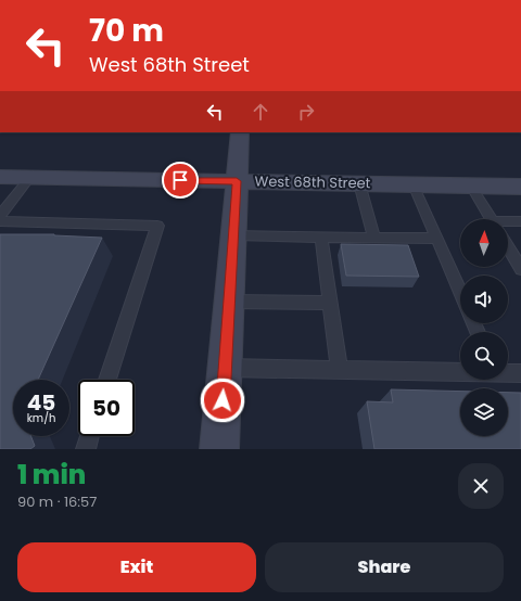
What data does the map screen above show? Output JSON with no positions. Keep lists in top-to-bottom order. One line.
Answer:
{"streets":{"main road":["West 68th Street"]},"north":"top","page":{"turn":["70 m","West 68th Street"],"speed":"45 km/h","limit":"50","heading":["1 min","90 m · 16:57"],"buttons":["Exit","Share"]}}
